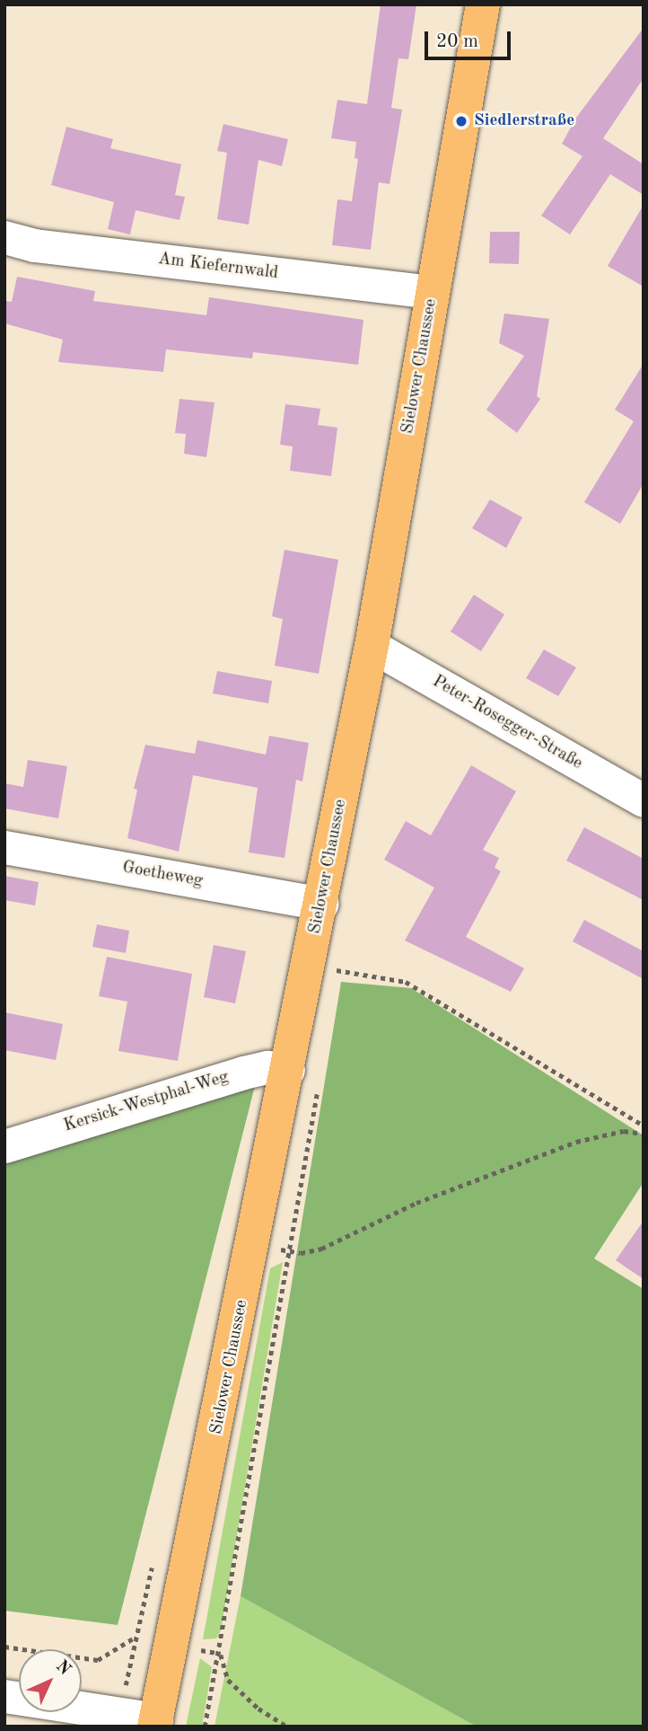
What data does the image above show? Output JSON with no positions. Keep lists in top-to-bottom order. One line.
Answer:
{"streets":{"main road":["Sielower Chaussee"],"street":["Am Kiefernwald","Peter-Rosegger-Straße","Goetheweg","Kersick-Westphal-Weg"]},"crossings":[["Am Kiefernwald","Sielower Chaussee"],["Sielower Chaussee","Peter-Rosegger-Straße"],["Sielower Chaussee","Goetheweg"],["Sielower Chaussee","Kersick-Westphal-Weg"]],"places":["Siedlerstraße"],"scale_bar":"20 m","north":"top right"}
